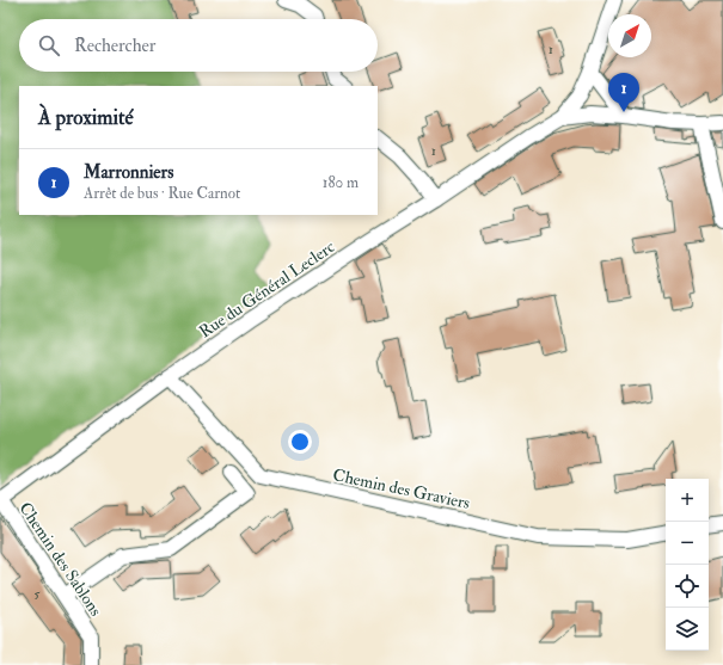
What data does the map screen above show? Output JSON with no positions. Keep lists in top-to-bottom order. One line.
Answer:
{"streets":{"street":["Rue du Général Leclerc","Chemin des Graviers","Chemin des Sablons"]},"crossings":[["Rue du Général Leclerc","Chemin des Graviers"],["Rue du Général Leclerc","Chemin des Sablons"]],"house_numbers":["1","1","5"],"north":"top right","page":{"search":"Rechercher","pins":"1","heading":"À proximité","list":[{"mark":"1","name":"Marronniers","note":"Arrêt de bus · Rue Carnot","value":"180 m"}],"map_buttons":["+","−"]}}
